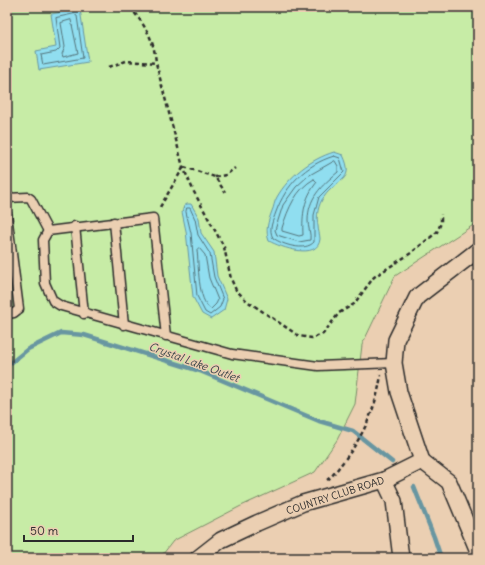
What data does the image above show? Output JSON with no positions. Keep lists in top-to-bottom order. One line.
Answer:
{"streets":{"street":["COUNTRY CLUB ROAD"]},"water":["Crystal Lake Outlet"],"scale_bar":"50 m"}
